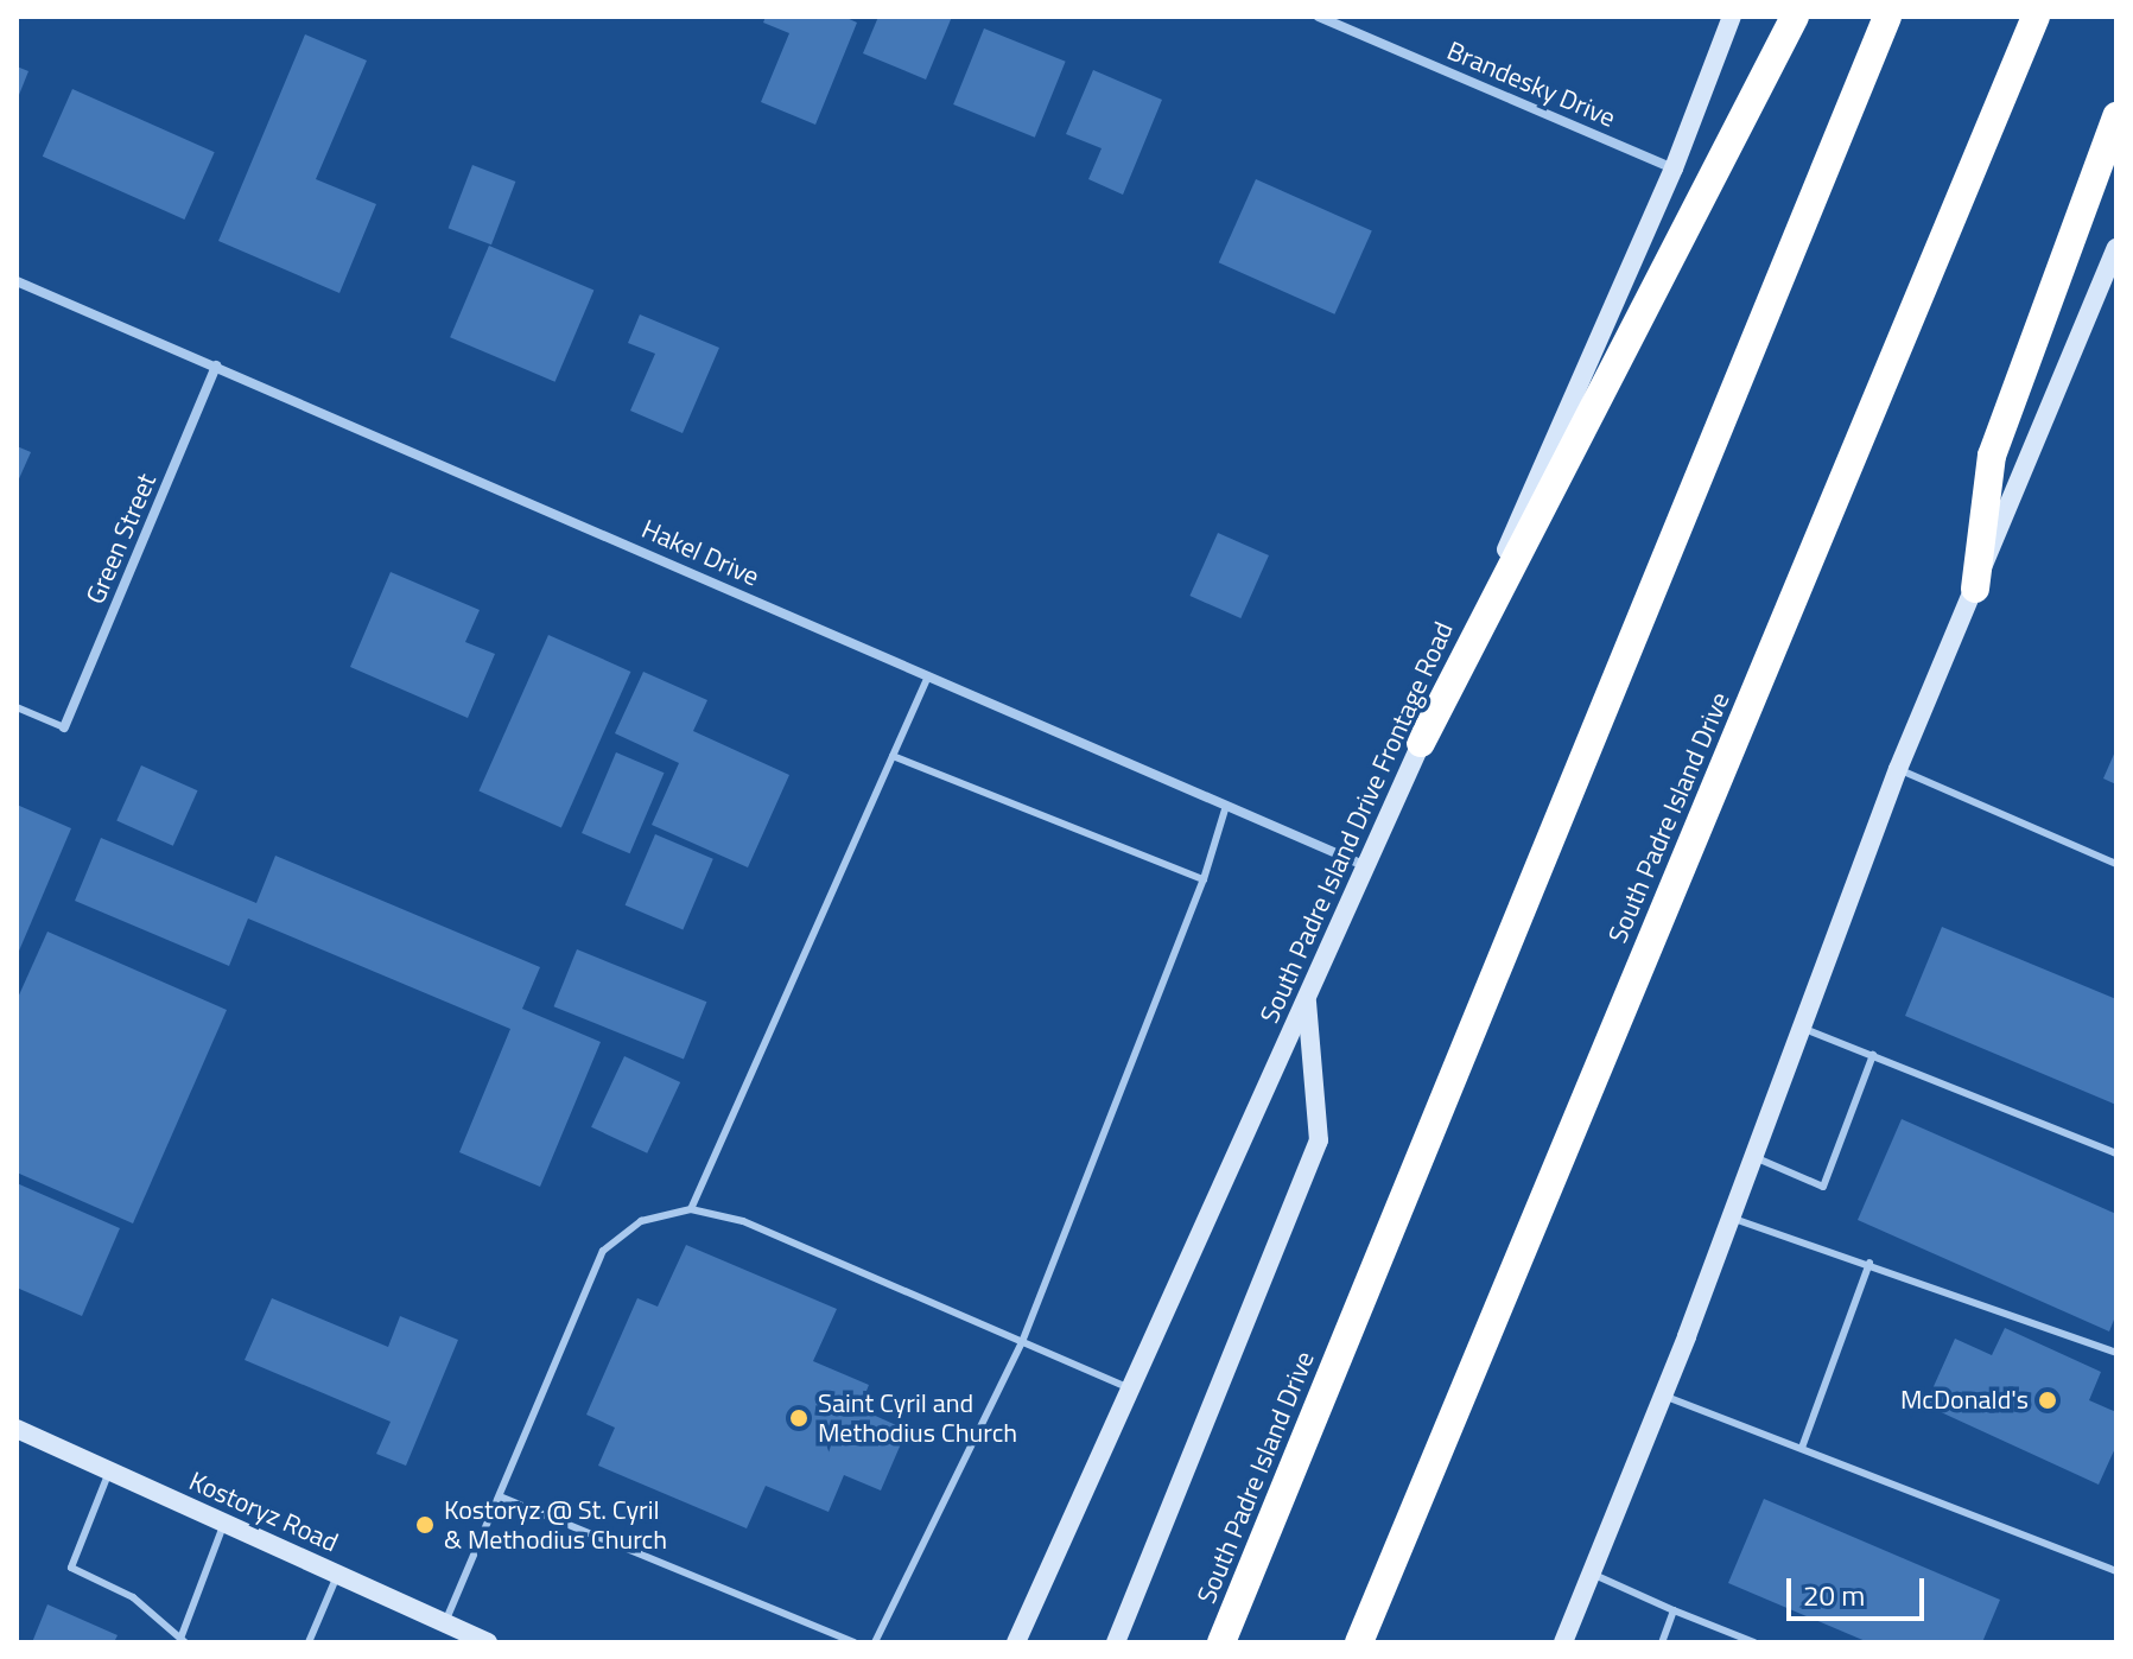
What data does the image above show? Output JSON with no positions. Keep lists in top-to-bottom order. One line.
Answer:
{"streets":{"highway":["South Padre Island Drive"],"main road":["South Padre Island Drive Frontage Road","Kostoryz Road"],"street":["Brandesky Drive","Green Street","Hakel Drive"]},"crossings":[["Brandesky Drive","South Padre Island Drive Frontage Road"],["Green Street","Hakel Drive"],["Hakel Drive","South Padre Island Drive Frontage Road"]],"places":["McDonald's","Saint Cyril and Methodius Church","Kostoryz @ St. Cyril & Methodius Church"],"scale_bar":"20 m"}
